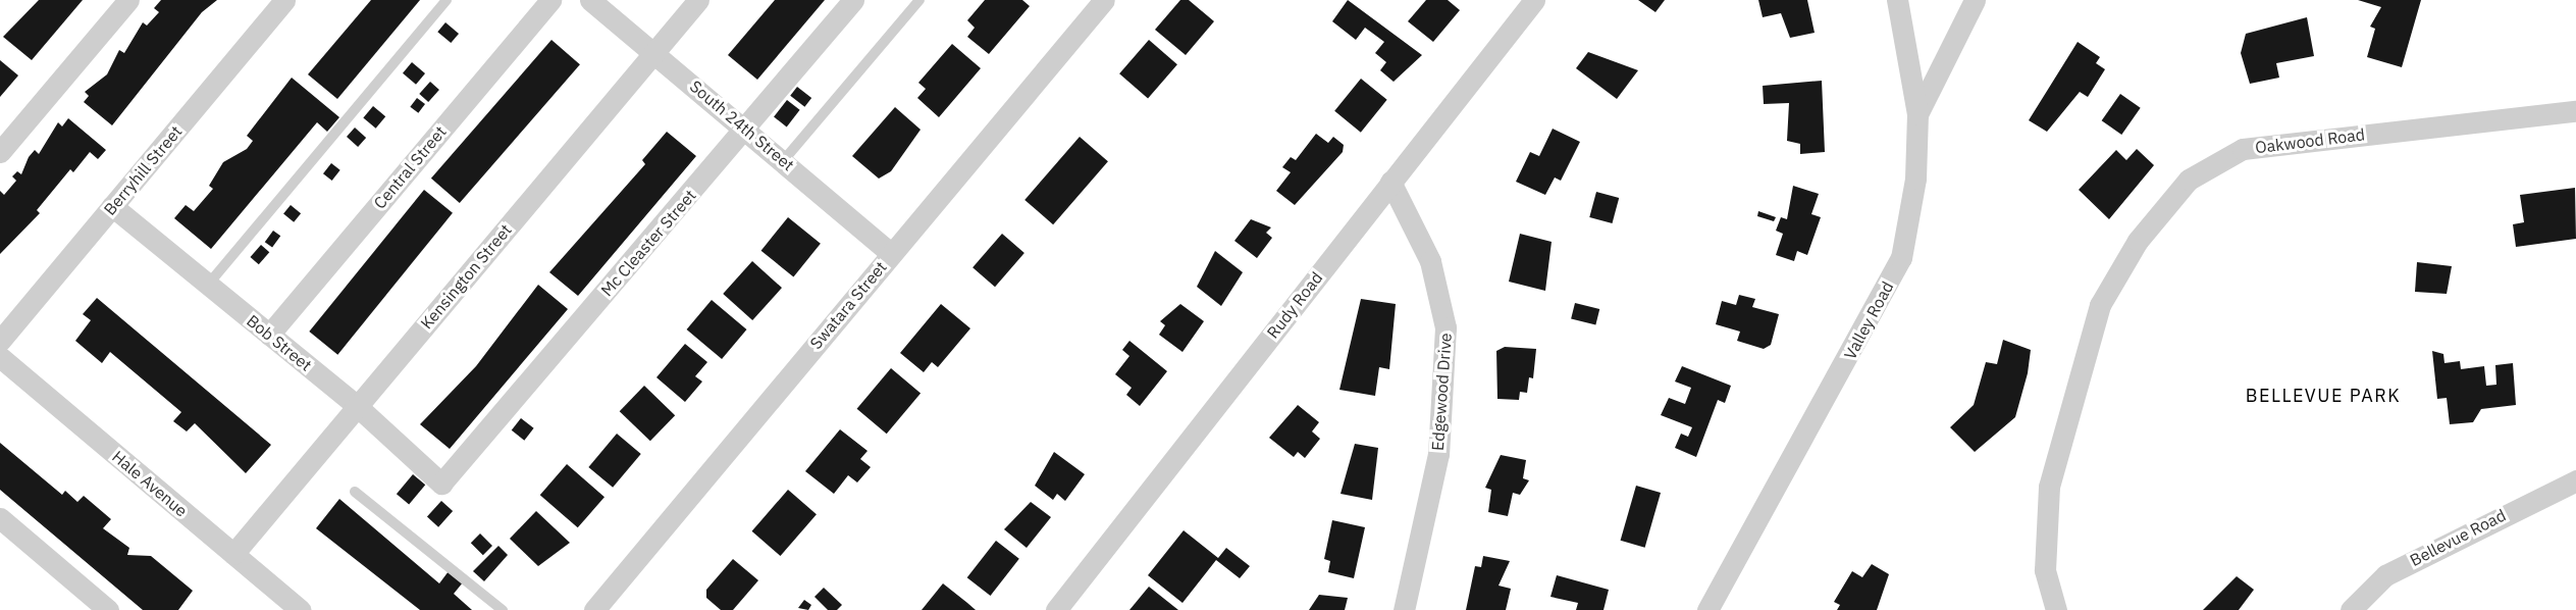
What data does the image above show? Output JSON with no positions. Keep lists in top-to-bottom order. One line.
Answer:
{"streets":{"street":["South 24th Street","Oakwood Road","Central Street","Berryhill Street","Mc Cleaster Street","Kensington Street","Swatara Street","Rudy Road","Valley Road","Bob Street","Edgewood Drive","Hale Avenue","Bellevue Road"]},"crossings":[["South 24th Street","Mc Cleaster Street"],["South 24th Street","Kensington Street"],["South 24th Street","Swatara Street"],["Central Street","Bob Street"],["Berryhill Street","Bob Street"],["Mc Cleaster Street","Bob Street"],["Kensington Street","Bob Street"],["Kensington Street","Hale Avenue"],["Rudy Road","Edgewood Drive"]],"districts":["BELLEVUE PARK"]}
